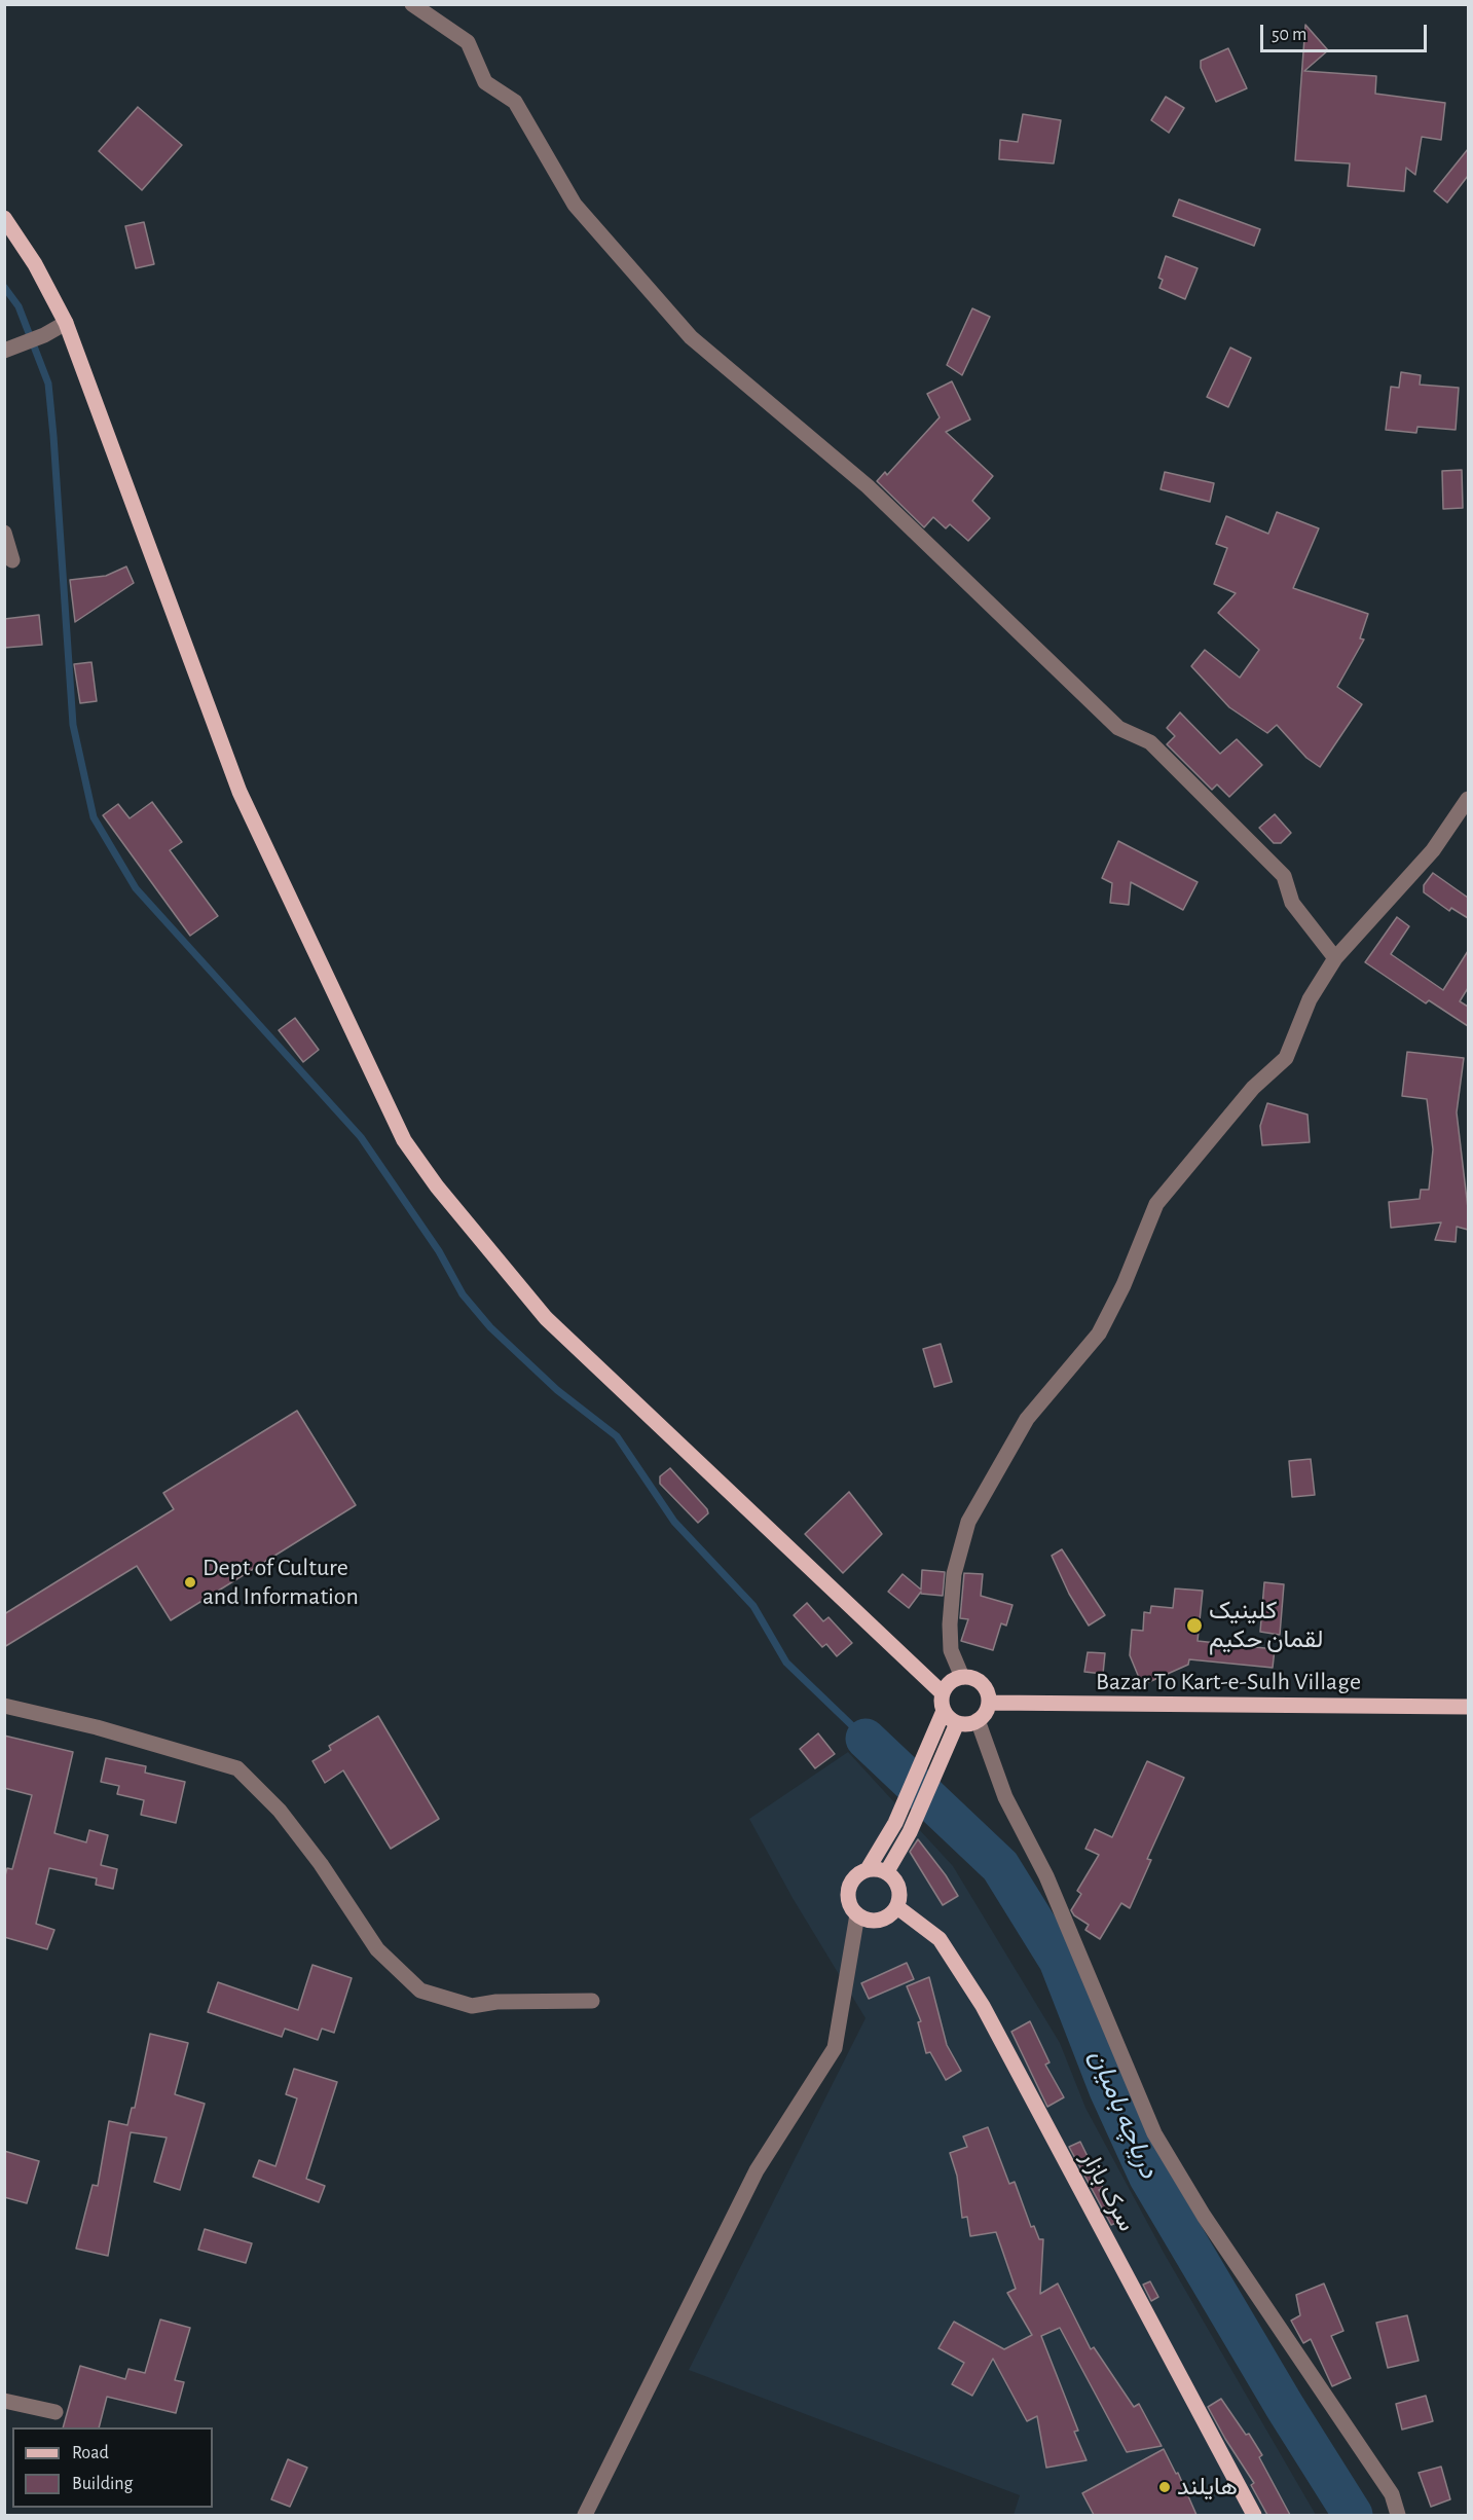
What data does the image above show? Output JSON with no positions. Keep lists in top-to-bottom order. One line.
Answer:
{"streets":{"main road":["Bazar To Kart-e-Sulh Village","سرک بازار"]},"water":["دریاچه بامیان"],"places":["Dept of Culture and Information","کلینیک لقمان حکیم","هایلند"],"legend":["Road","Building"],"scale_bar":"50 m"}
